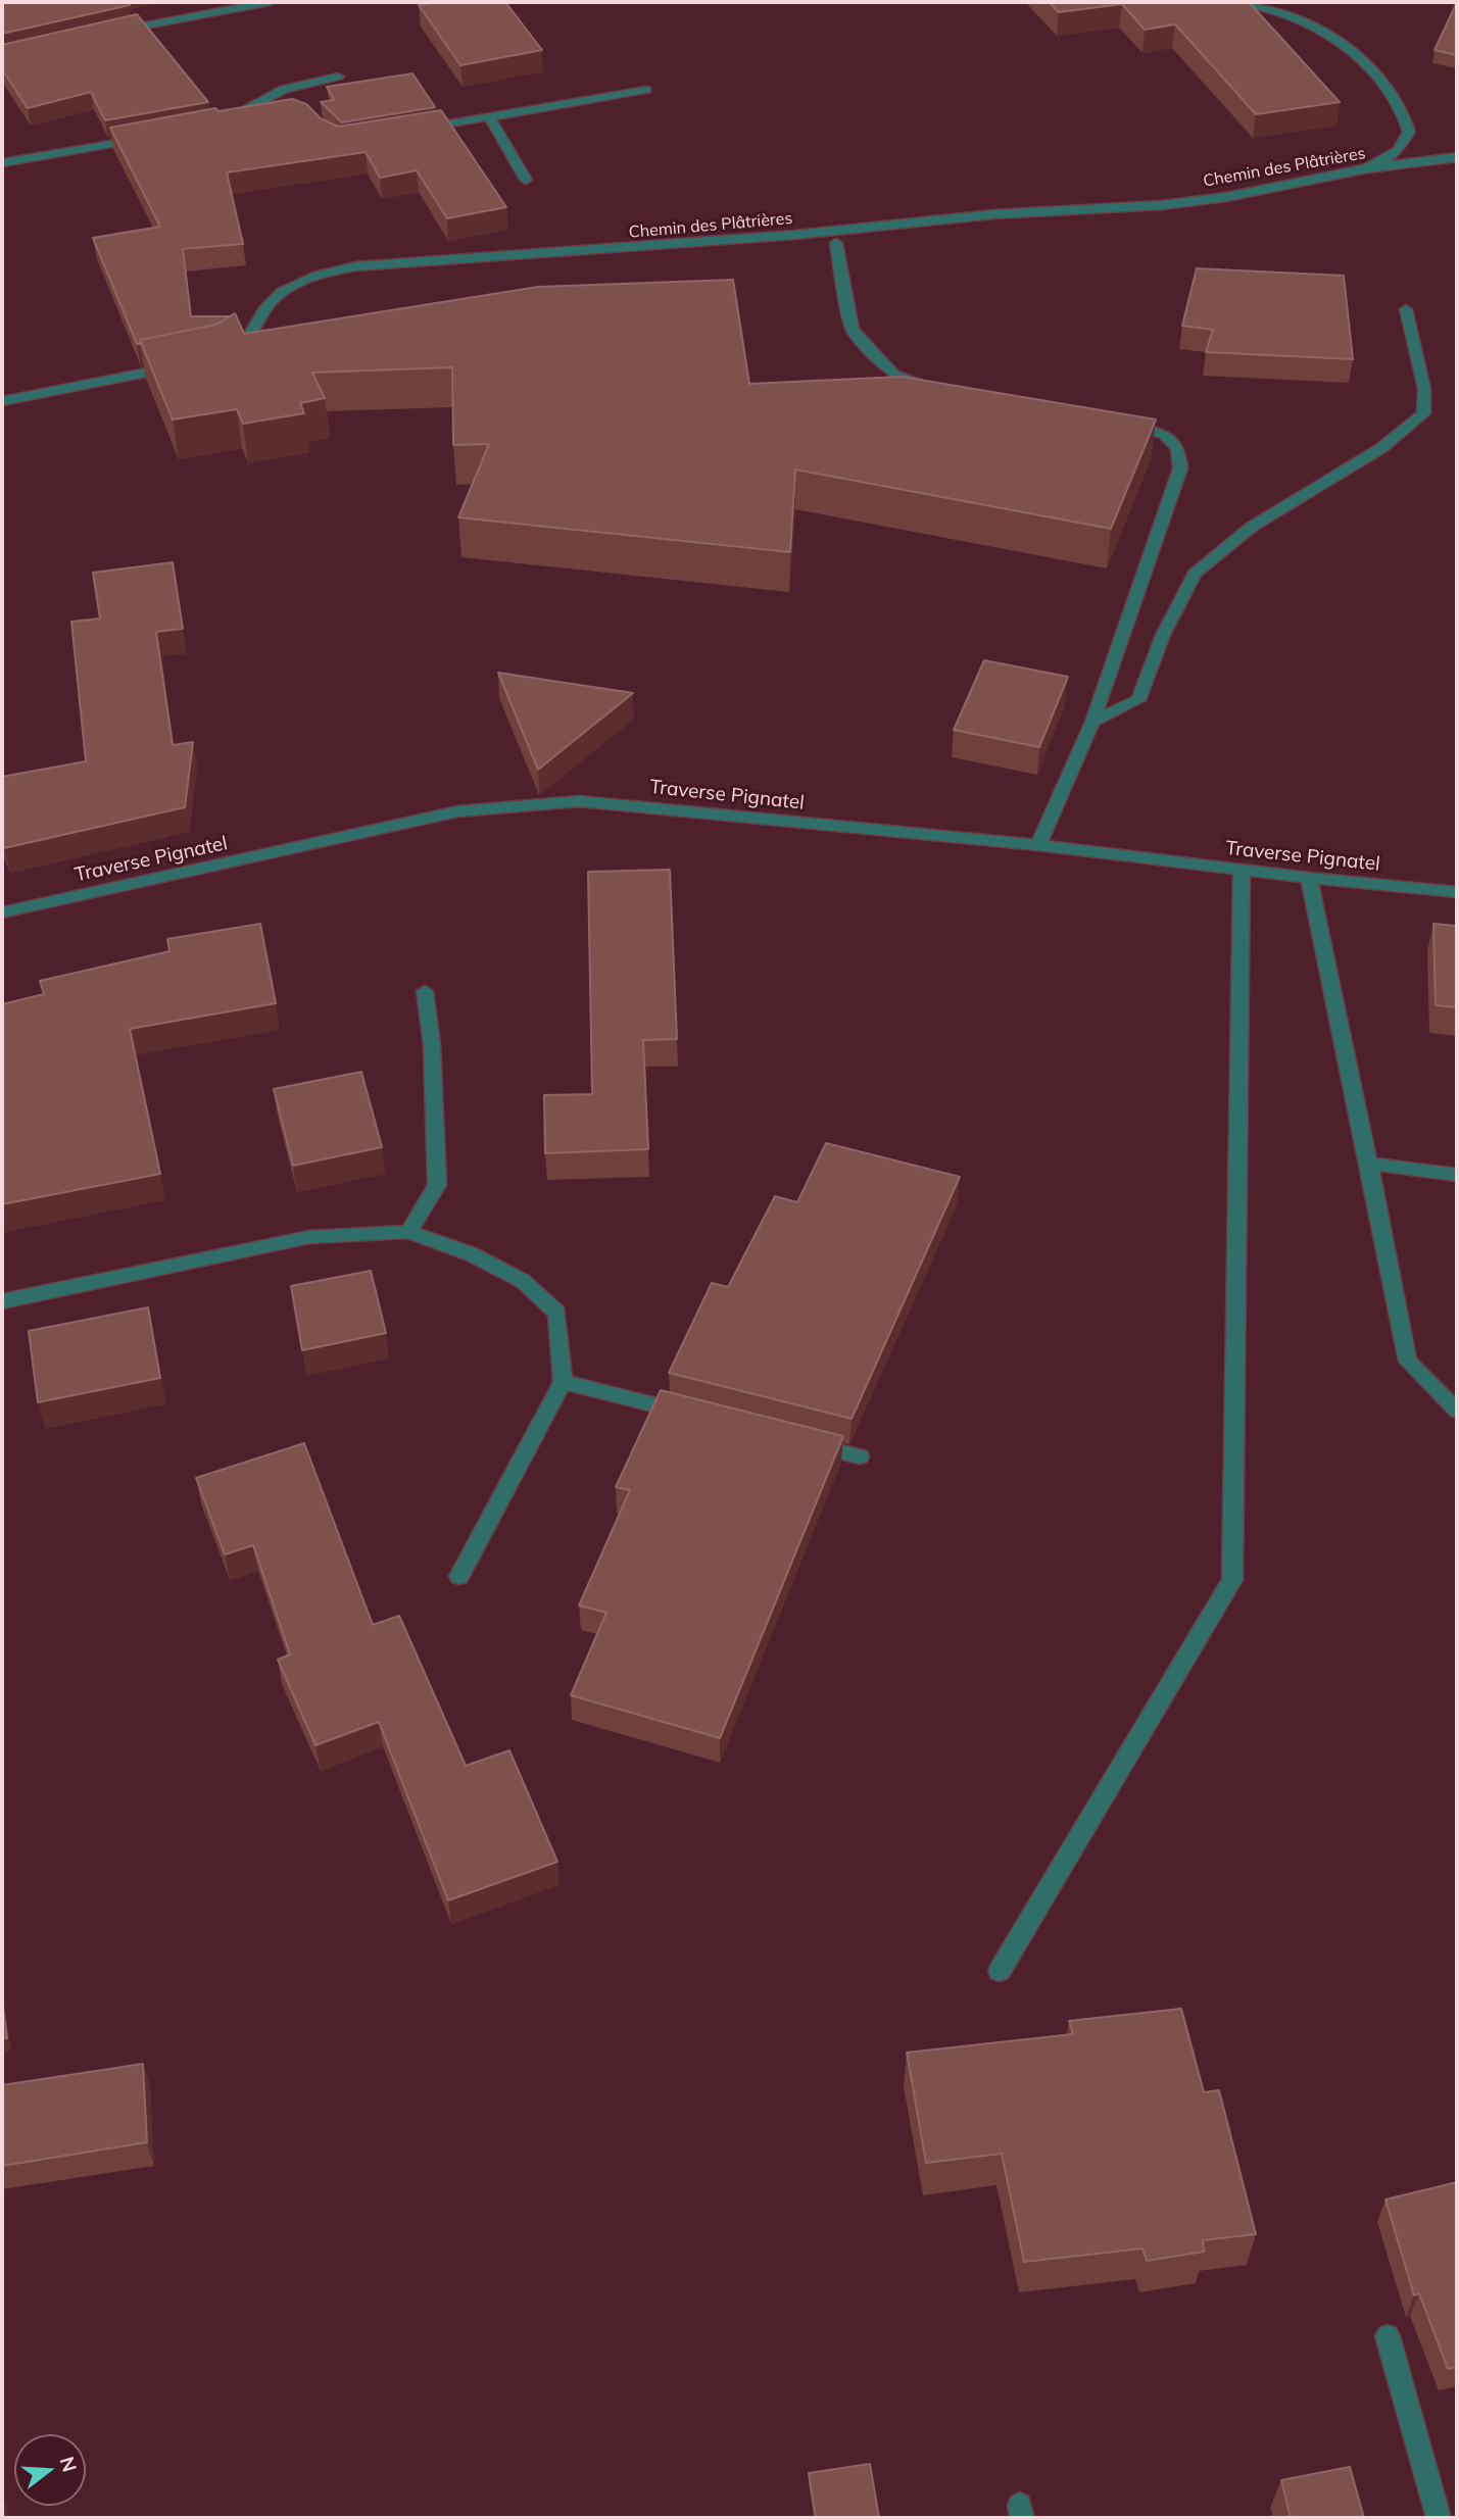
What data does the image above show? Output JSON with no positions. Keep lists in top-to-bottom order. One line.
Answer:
{"streets":{"street":["Chemin des Plâtrières","Traverse Pignatel"]},"north":"right"}
